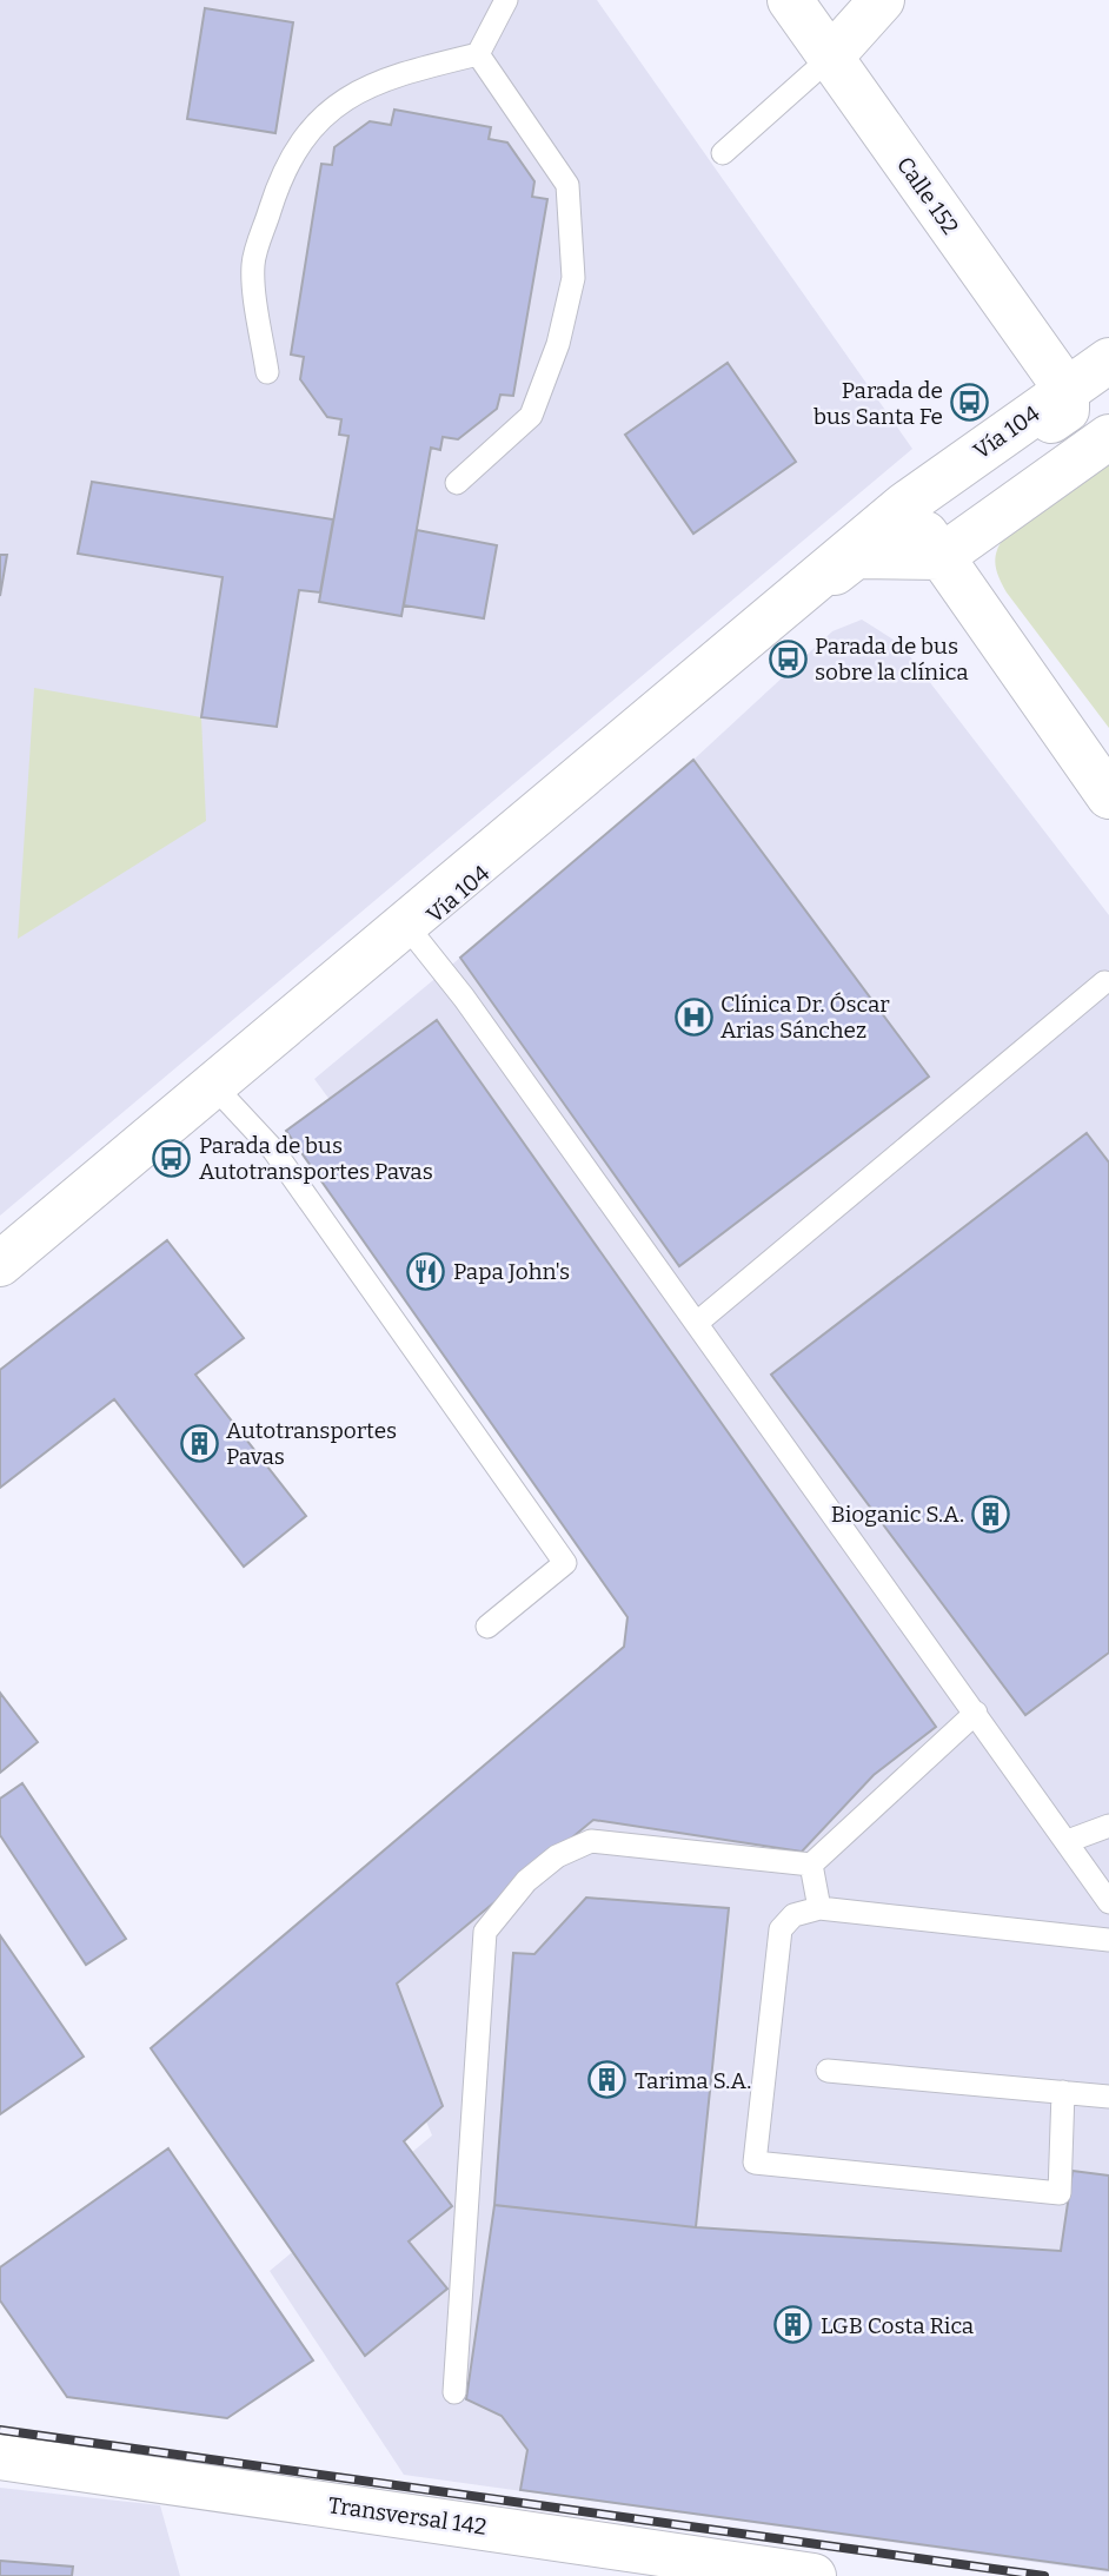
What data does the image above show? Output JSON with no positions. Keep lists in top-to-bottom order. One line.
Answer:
{"streets":{"main road":["Calle 152","Vía 104","Transversal 142"]},"crossings":[["Calle 152","Vía 104"]],"places":{"bus stop":["Parada de bus Santa Fe","Parada de bus sobre la clínica","Parada de bus Autotransportes Pavas"],"hospital":["Clínica Dr. Óscar Arias Sánchez"],"restaurant":["Papa John's"],"building":["Autotransportes Pavas","Bioganic S.A.","Tarima S.A.","LGB Costa Rica"]}}
